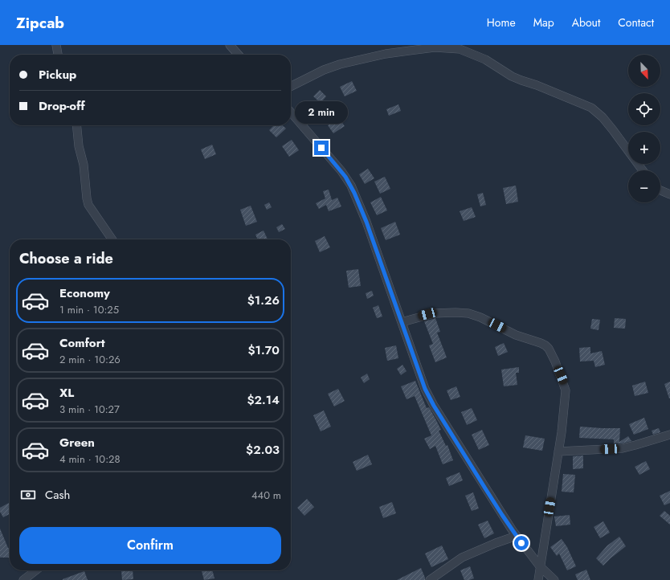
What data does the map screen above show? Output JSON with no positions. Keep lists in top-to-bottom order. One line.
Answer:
{"north":"bottom right","page":{"header":"Zipcab","nav":["Home","Map","About","Contact"],"map_buttons":["+","−"],"banner":["Pickup","Drop-off"],"bubble":"2 min","heading":"Choose a ride","list":[{"name":"Economy","note":"1 min · 10:25","value":"$1.26"},{"name":"Comfort","note":"2 min · 10:26","value":"$1.70"},{"name":"XL","note":"3 min · 10:27","value":"$2.14"},{"name":"Green","note":"4 min · 10:28","value":"$2.03"}],"pay":["Cash","440 m"],"buttons":"Confirm"}}
